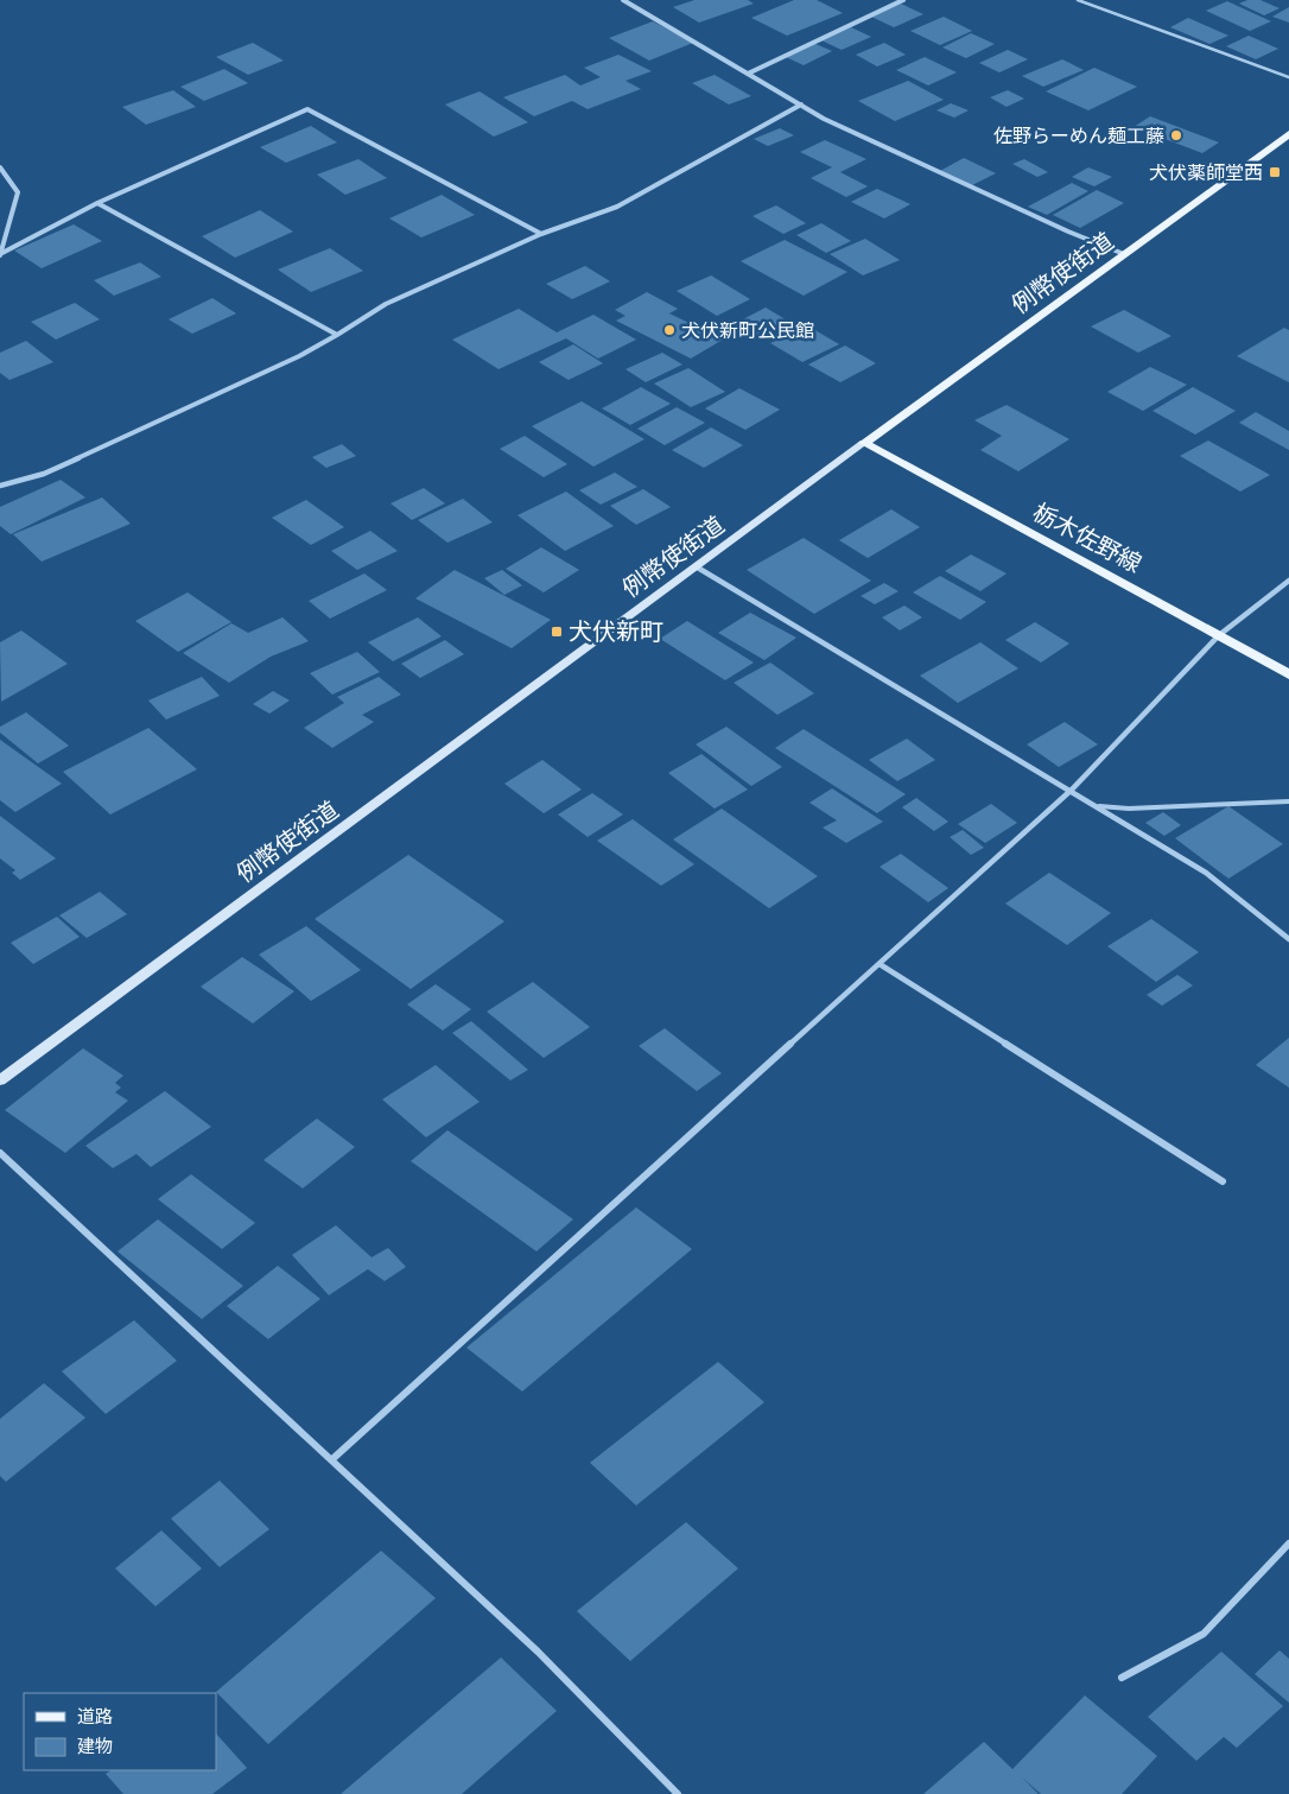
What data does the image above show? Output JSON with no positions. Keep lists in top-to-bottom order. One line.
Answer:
{"streets":{"main road":["例幣使街道","栃木佐野線"]},"crossings":[["例幣使街道","栃木佐野線"]],"places":{"other":["佐野らーめん麺工藤","犬伏新町公民館"],"transit":["犬伏薬師堂西","犬伏新町"]},"legend":["道路","建物"]}
